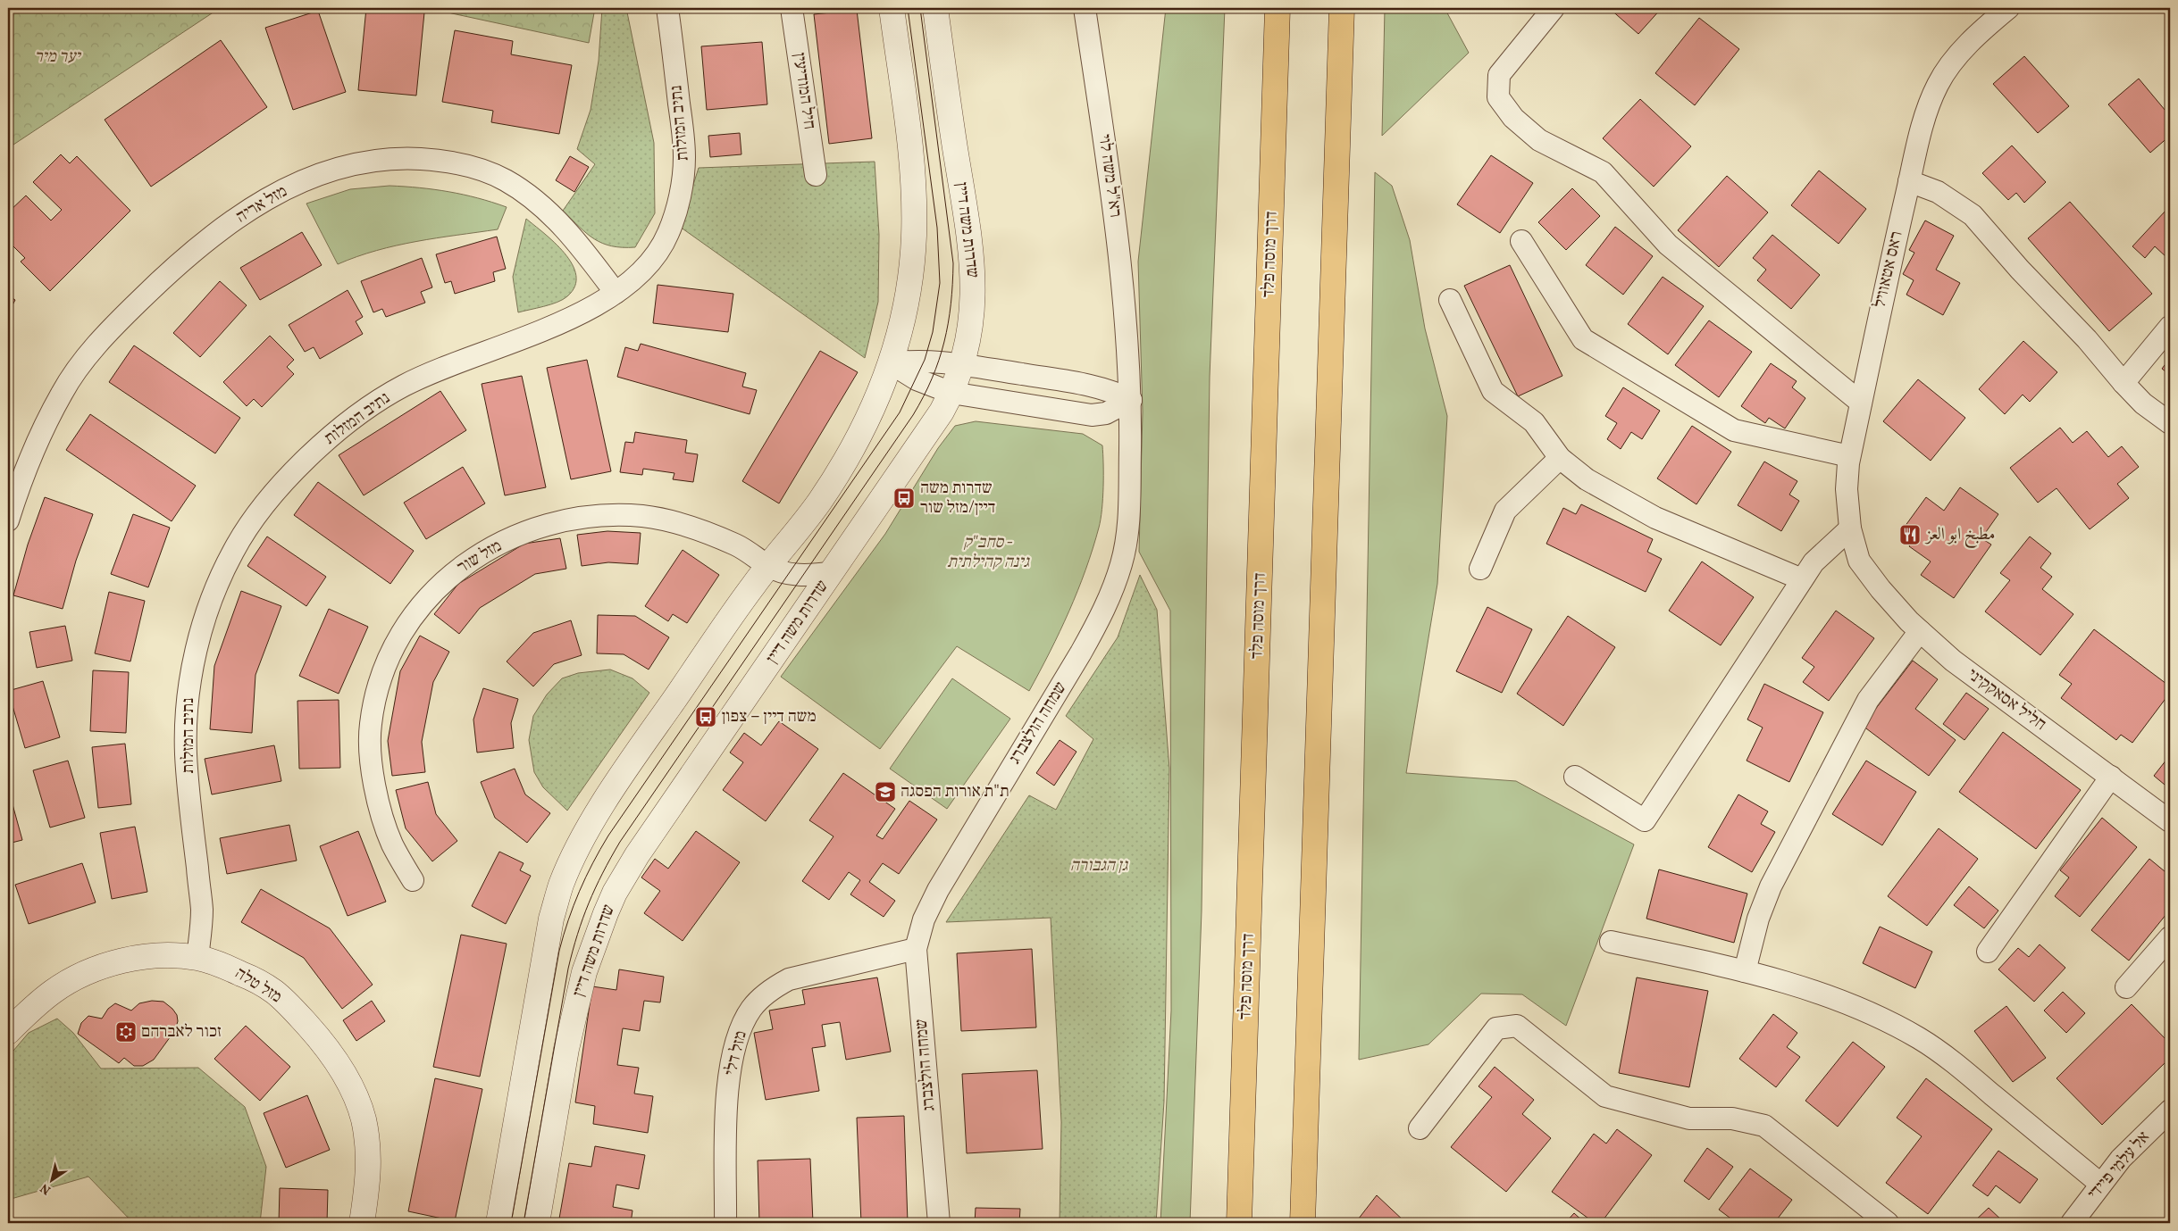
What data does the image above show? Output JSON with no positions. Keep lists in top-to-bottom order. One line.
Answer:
{"streets":{"highway":["דרך מוסה פלד"],"street":["חיל המודיעין","נתיב המזלות","רא\"ל משה לוי","מזל אריה","שדרות משה דיין","ראס אטאוויל","מזל שור","חליל אסאקקיני","שמחה הולצברג","מזל טלה","מזל דלי","אל עלמי פיידי"]},"crossings":[["נתיב המזלות","מזל אריה"],["נתיב המזלות","מזל טלה"],["רא\"ל משה לוי","שמחה הולצברג"],["שדרות משה דיין","מזל שור"],["ראס אטאוויל","חליל אסאקקיני"],["שמחה הולצברג","מזל דלי"]],"parks":["יער מיר","סחב\"ק - גינה קהילתית","גן הגבורה"],"places":{"bus stop":["שדרות משה דיין/מזל שור","משה דיין – צפון"],"restaurant":["مطبخ ابو العز"],"school or university":["ת\"ת אורות הפסגה"],"synagogue":["זכור לאברהם"]},"north":"bottom left"}
